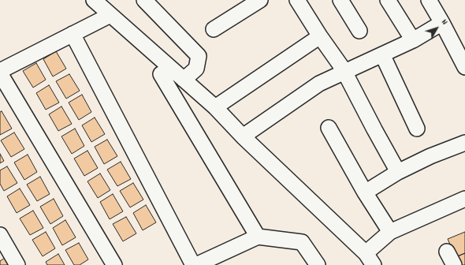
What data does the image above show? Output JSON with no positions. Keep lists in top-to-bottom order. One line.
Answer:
{"north":"top right"}
